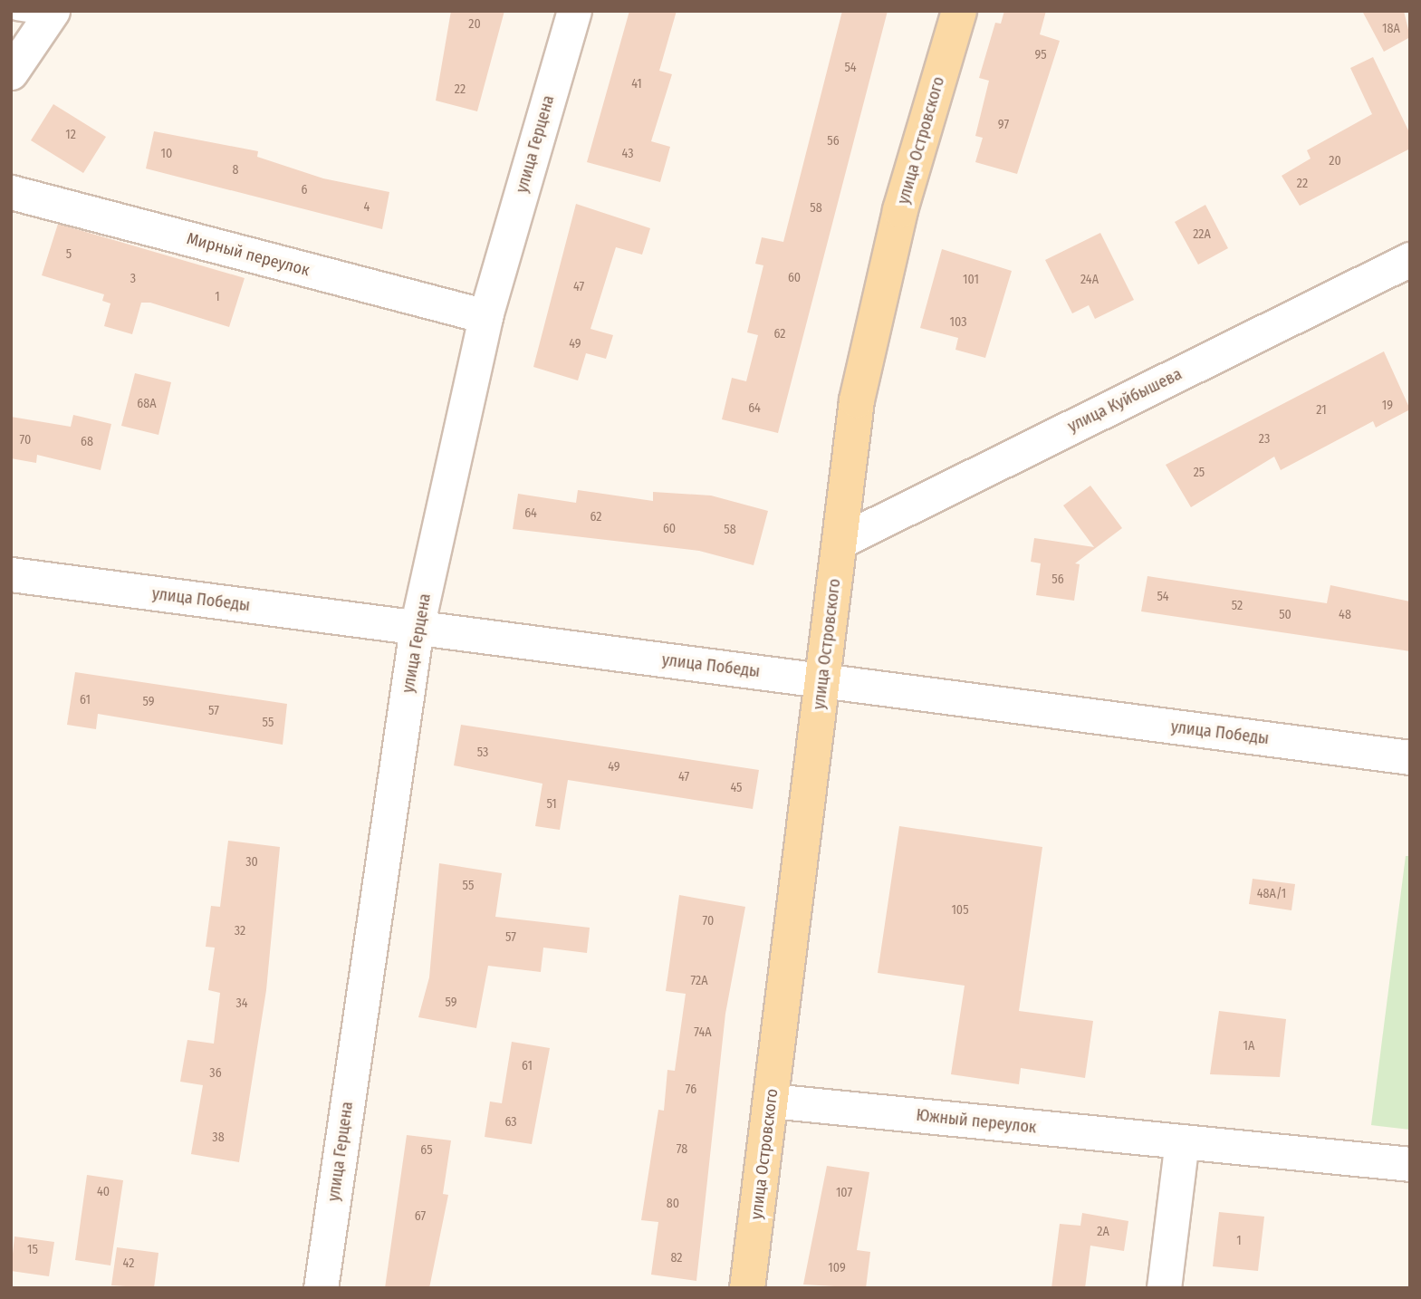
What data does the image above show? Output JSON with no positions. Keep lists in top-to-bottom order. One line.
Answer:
{"streets":{"main road":["улица Островского"],"street":["улица Герцена","Мирный переулок","улица Куйбышева","улица Победы","Южный переулок"]},"crossings":[["улица Островского","улица Куйбышева"],["улица Островского","улица Победы"],["улица Островского","Южный переулок"],["улица Герцена","Мирный переулок"],["улица Герцена","улица Победы"]],"house_numbers":["20","18А","95","54","41","22","97","12","56","10","43","20","8","22","6","4","58","22А","5","60","3","101","24А","47","1","103","62","49","68А","19","64","21","23","70","68","25","64","62","60","58","56","54","52","50","48","61","59","57","55","53","49","47","45","51","30","55","48А/1","105","70","32","57","72А","59","34","74А","1А","61","36","76","63","38","78","65","40","107","80","67","2А","1","15","82","42","109"]}
